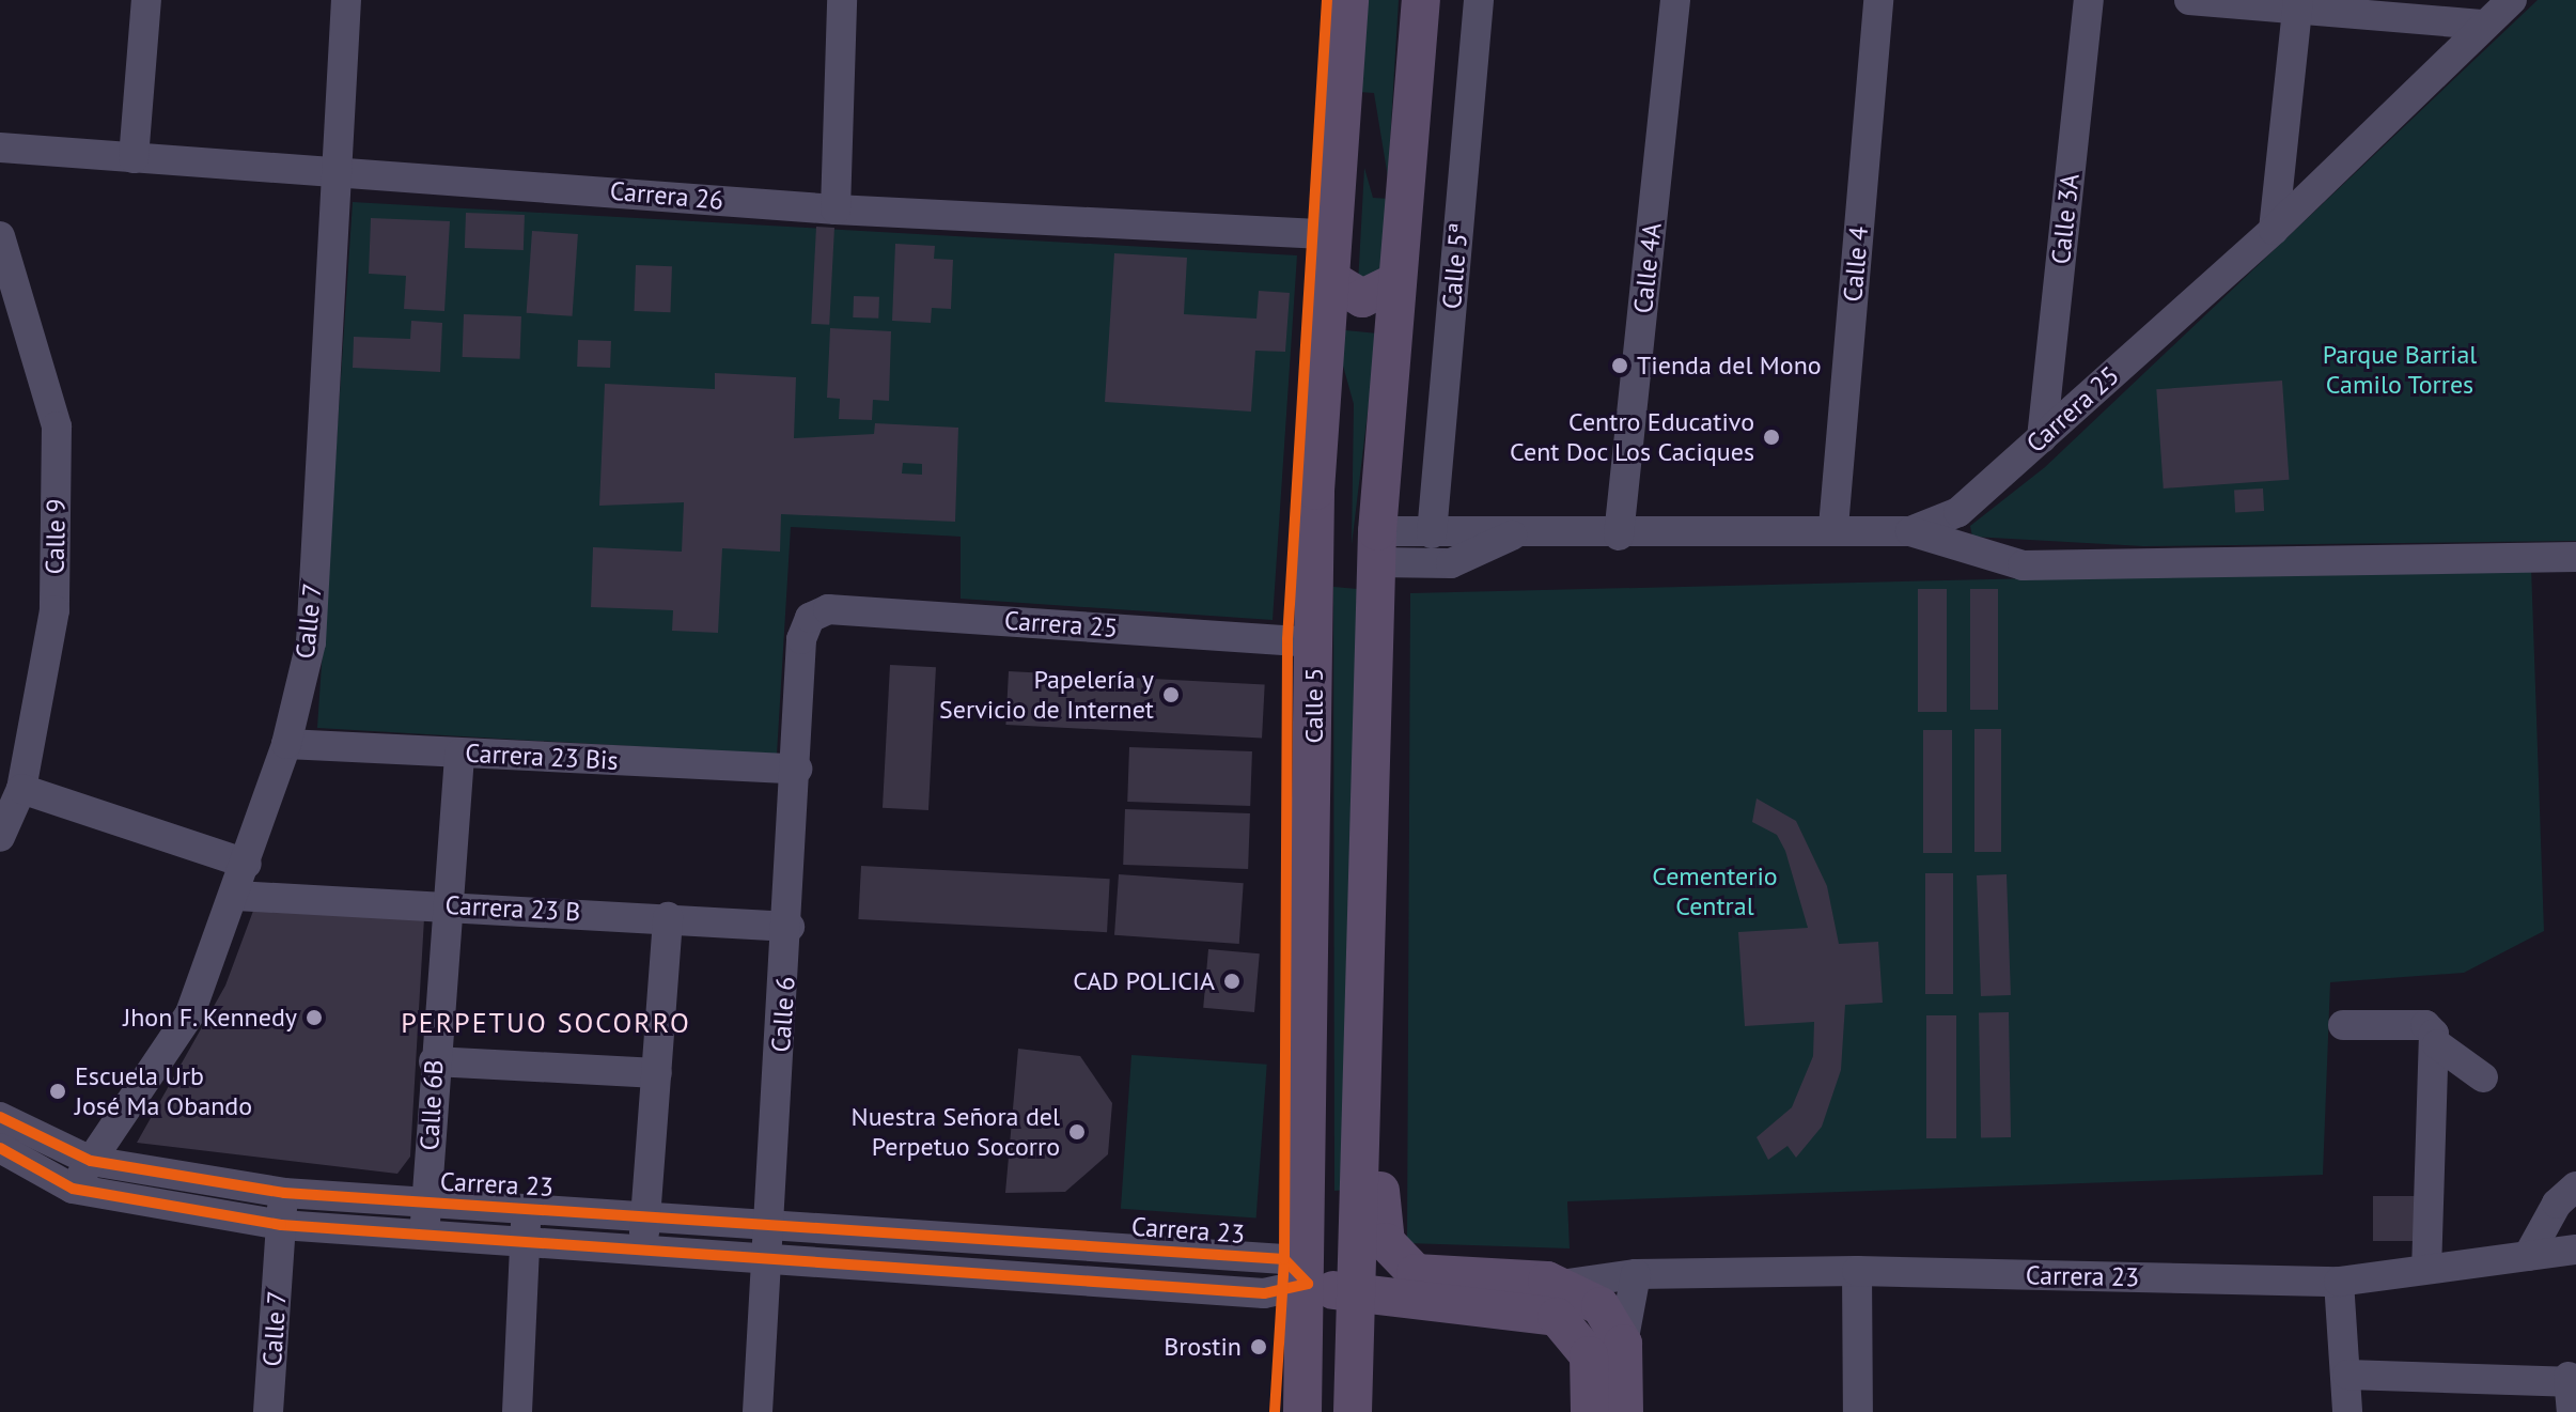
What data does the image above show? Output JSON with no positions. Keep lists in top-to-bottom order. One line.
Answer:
{"streets":{"main road":["Calle 5","Carrera 23"],"street":["Carrera 26","Calle 3A","Calle 4","Calle 5ª","Calle 4A","Carrera 25","Calle 9","Calle 7","Carrera 23 Bis","Carrera 23 B","Calle 6","Calle 6B"]},"crossings":[["Carrera 26","Calle 7"],["Carrera 26","Calle 5"],["Calle 3A","Carrera 25"],["Calle 4","Carrera 25"],["Calle 5ª","Carrera 25"],["Calle 4A","Carrera 25"],["Carrera 25","Calle 5"],["Carrera 25","Calle 6"],["Calle 7","Carrera 23 Bis"],["Calle 7","Carrera 23 B"],["Calle 7","Carrera 23"],["Calle 5","Carrera 23"],["Carrera 23 Bis","Calle 6"],["Carrera 23 Bis","Calle 6B"],["Carrera 23 B","Calle 6"],["Carrera 23 B","Calle 6B"],["Calle 6","Carrera 23"],["Calle 6B","Carrera 23"]],"districts":["PERPETUO SOCORRO"],"parks":["Parque Barrial Camilo Torres","Cementerio Central"],"places":["Tienda del Mono","Centro Educativo Cent Doc Los Caciques","Papelería y Servicio de Internet","CAD POLICIA","Jhon F. Kennedy","Escuela Urb José Ma Obando","Nuestra Señora del Perpetuo Socorro","Brostin"]}
